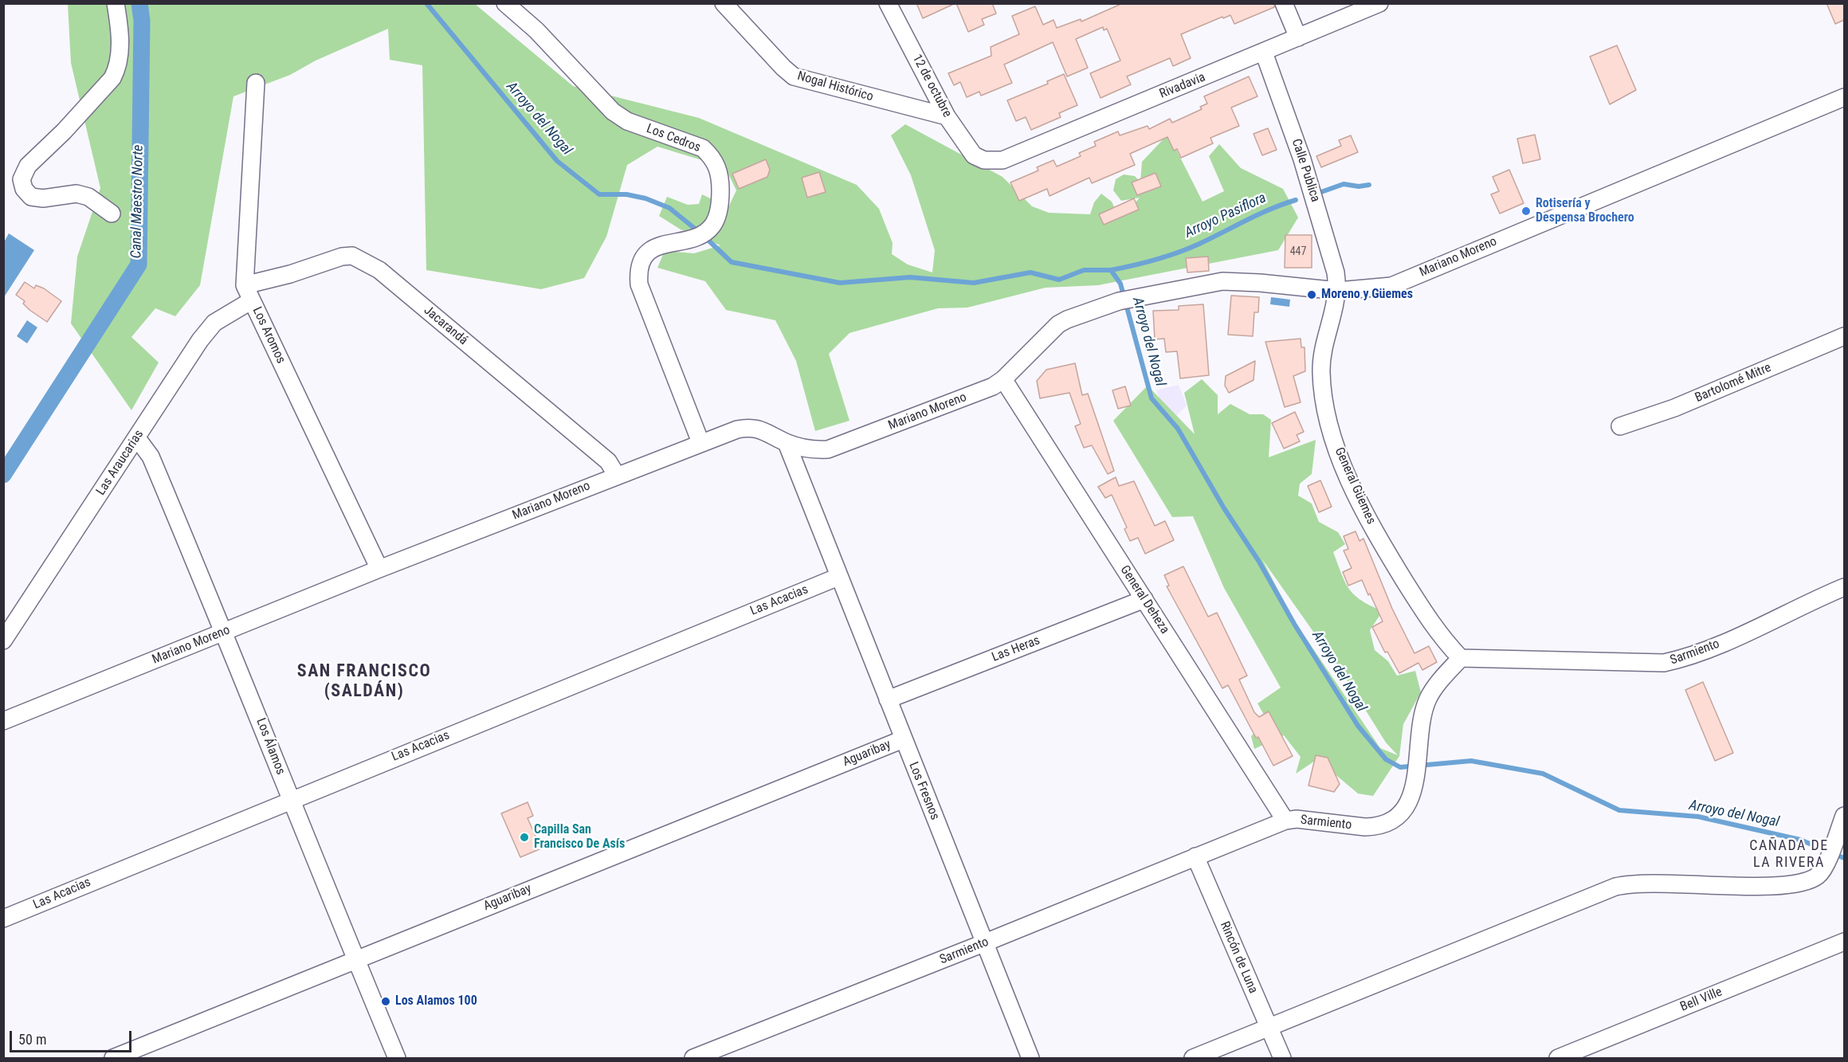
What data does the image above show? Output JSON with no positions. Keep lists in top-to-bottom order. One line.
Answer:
{"streets":{"street":["12 de octubre","Rivadavia","Nogal Histórico","Los Cedros","Calle Publica","Mariano Moreno","Jacarandá","Los Aromos","Bartolomé Mitre","Las Araucarias","General Güemes","General Deheza","Las Acacias","Las Heras","Sarmiento","Los Álamos","Aguaribay","Los Fresnos","Rincón de Luna","Bell Ville"]},"crossings":[["12 de octubre","Rivadavia"],["12 de octubre","Nogal Histórico"],["Rivadavia","Calle Publica"],["Los Cedros","Mariano Moreno"],["Calle Publica","Mariano Moreno"],["Calle Publica","General Güemes"],["Mariano Moreno","Jacarandá"],["Mariano Moreno","Los Aromos"],["Mariano Moreno","General Güemes"],["Mariano Moreno","General Deheza"],["Mariano Moreno","Los Álamos"],["Mariano Moreno","Los Fresnos"],["Jacarandá","Los Aromos"],["Los Aromos","Las Araucarias"],["Las Araucarias","Los Álamos"],["General Güemes","Sarmiento"],["General Deheza","Las Heras"],["General Deheza","Sarmiento"],["Las Acacias","Los Álamos"],["Las Acacias","Los Fresnos"],["Las Heras","Los Fresnos"],["Sarmiento","Los Fresnos"],["Sarmiento","Rincón de Luna"],["Los Álamos","Aguaribay"],["Aguaribay","Los Fresnos"]],"districts":["SAN FRANCISCO (SALDÁN)","CAÑADA DE LA RIVERA"],"water":["Arroyo del Nogal","Canal Maestro Norte","Arroyo Pasiflora"],"places":["Rotisería y Despensa Brochero","Moreno y Güemes","Capilla San Francisco De Asís","Los Alamos 100"],"house_numbers":["447"],"scale_bar":"50 m"}
